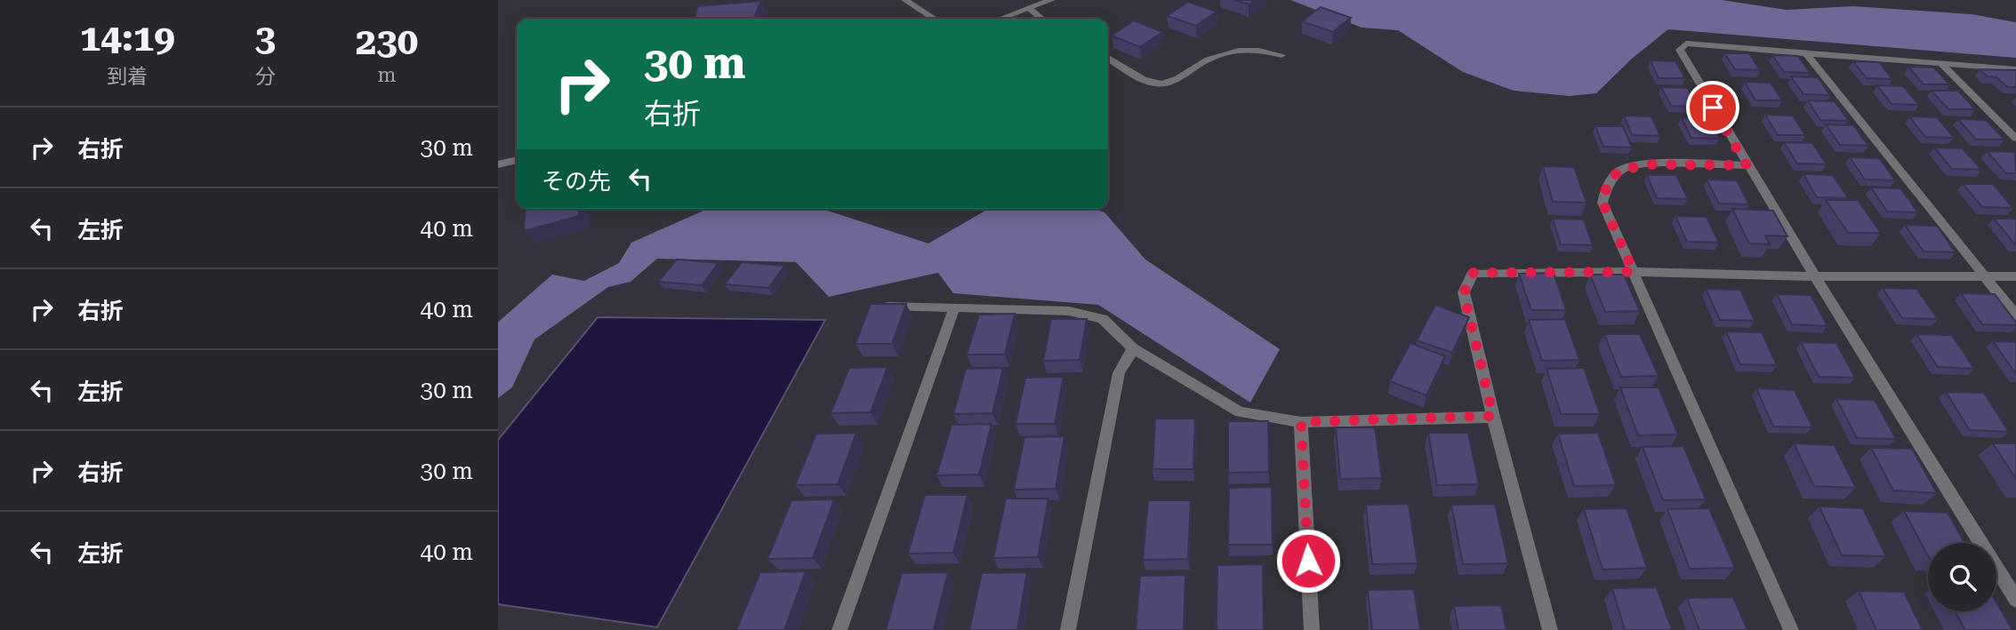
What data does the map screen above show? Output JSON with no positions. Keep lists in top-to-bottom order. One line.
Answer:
{"page":{"eta":["14:19","到着","3","分","230","m"],"turn":["30 m","右折"],"list":[{"name":"右折","value":"30 m"},{"name":"左折","value":"40 m"},{"name":"右折","value":"40 m"},{"name":"左折","value":"30 m"},{"name":"右折","value":"30 m"},{"name":"左折","value":"40 m"}],"then":"その先"}}
